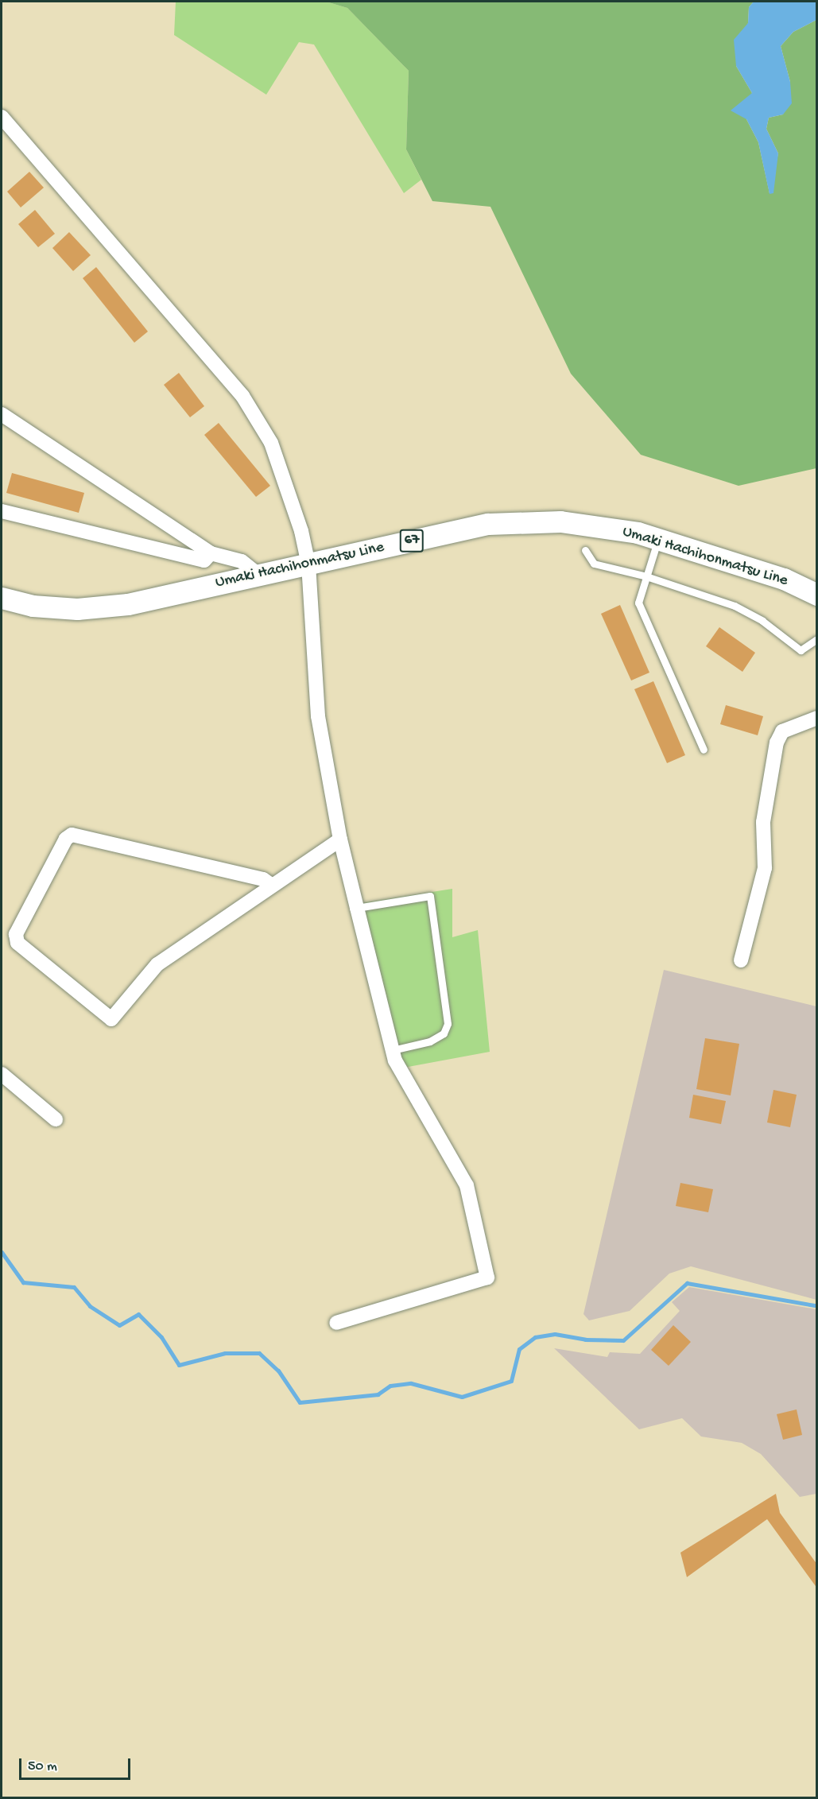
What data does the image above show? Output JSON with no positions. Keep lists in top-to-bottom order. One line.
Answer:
{"streets":{"main road":["67","Umaki Hachihonmatsu Line"]},"scale_bar":"50 m"}
